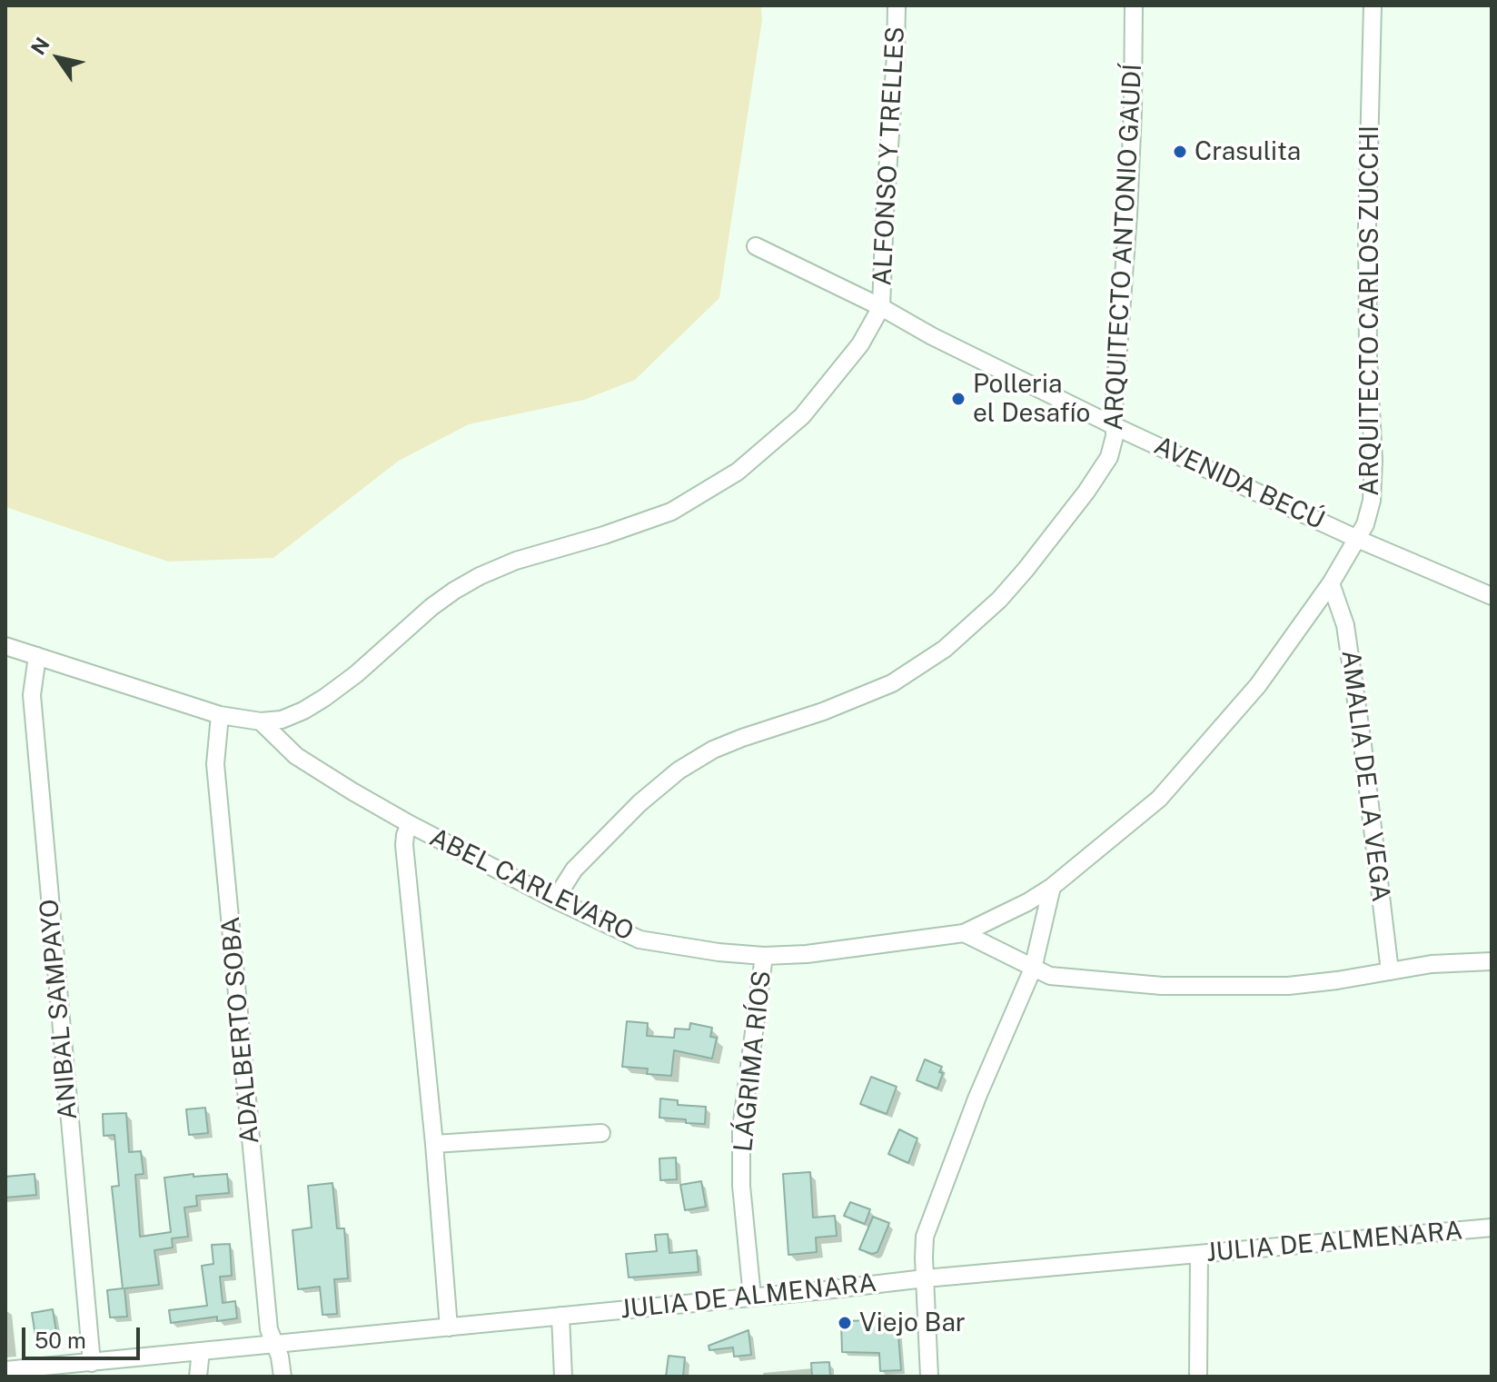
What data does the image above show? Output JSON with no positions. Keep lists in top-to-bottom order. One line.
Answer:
{"streets":{"street":["ALFONSO Y TRELLES","ARQUITECTO ANTONIO GAUDÍ","ARQUITECTO CARLOS ZUCCHI","AVENIDA BECÚ","AMALIA DE LA VEGA","ABEL CARLEVARO","ANIBAL SAMPAYO","ADALBERTO SOBA","LÁGRIMA RÍOS","JULIA DE ALMENARA"]},"crossings":[["ALFONSO Y TRELLES","AVENIDA BECÚ"],["ARQUITECTO ANTONIO GAUDÍ","AVENIDA BECÚ"],["ARQUITECTO ANTONIO GAUDÍ","ABEL CARLEVARO"],["ARQUITECTO CARLOS ZUCCHI","AVENIDA BECÚ"],["ARQUITECTO CARLOS ZUCCHI","AMALIA DE LA VEGA"],["ARQUITECTO CARLOS ZUCCHI","ABEL CARLEVARO"],["ABEL CARLEVARO","LÁGRIMA RÍOS"],["ANIBAL SAMPAYO","JULIA DE ALMENARA"],["ADALBERTO SOBA","JULIA DE ALMENARA"],["LÁGRIMA RÍOS","JULIA DE ALMENARA"]],"places":["Crasulita","Polleria el Desafío","Viejo Bar"],"scale_bar":"50 m","north":"top left"}
